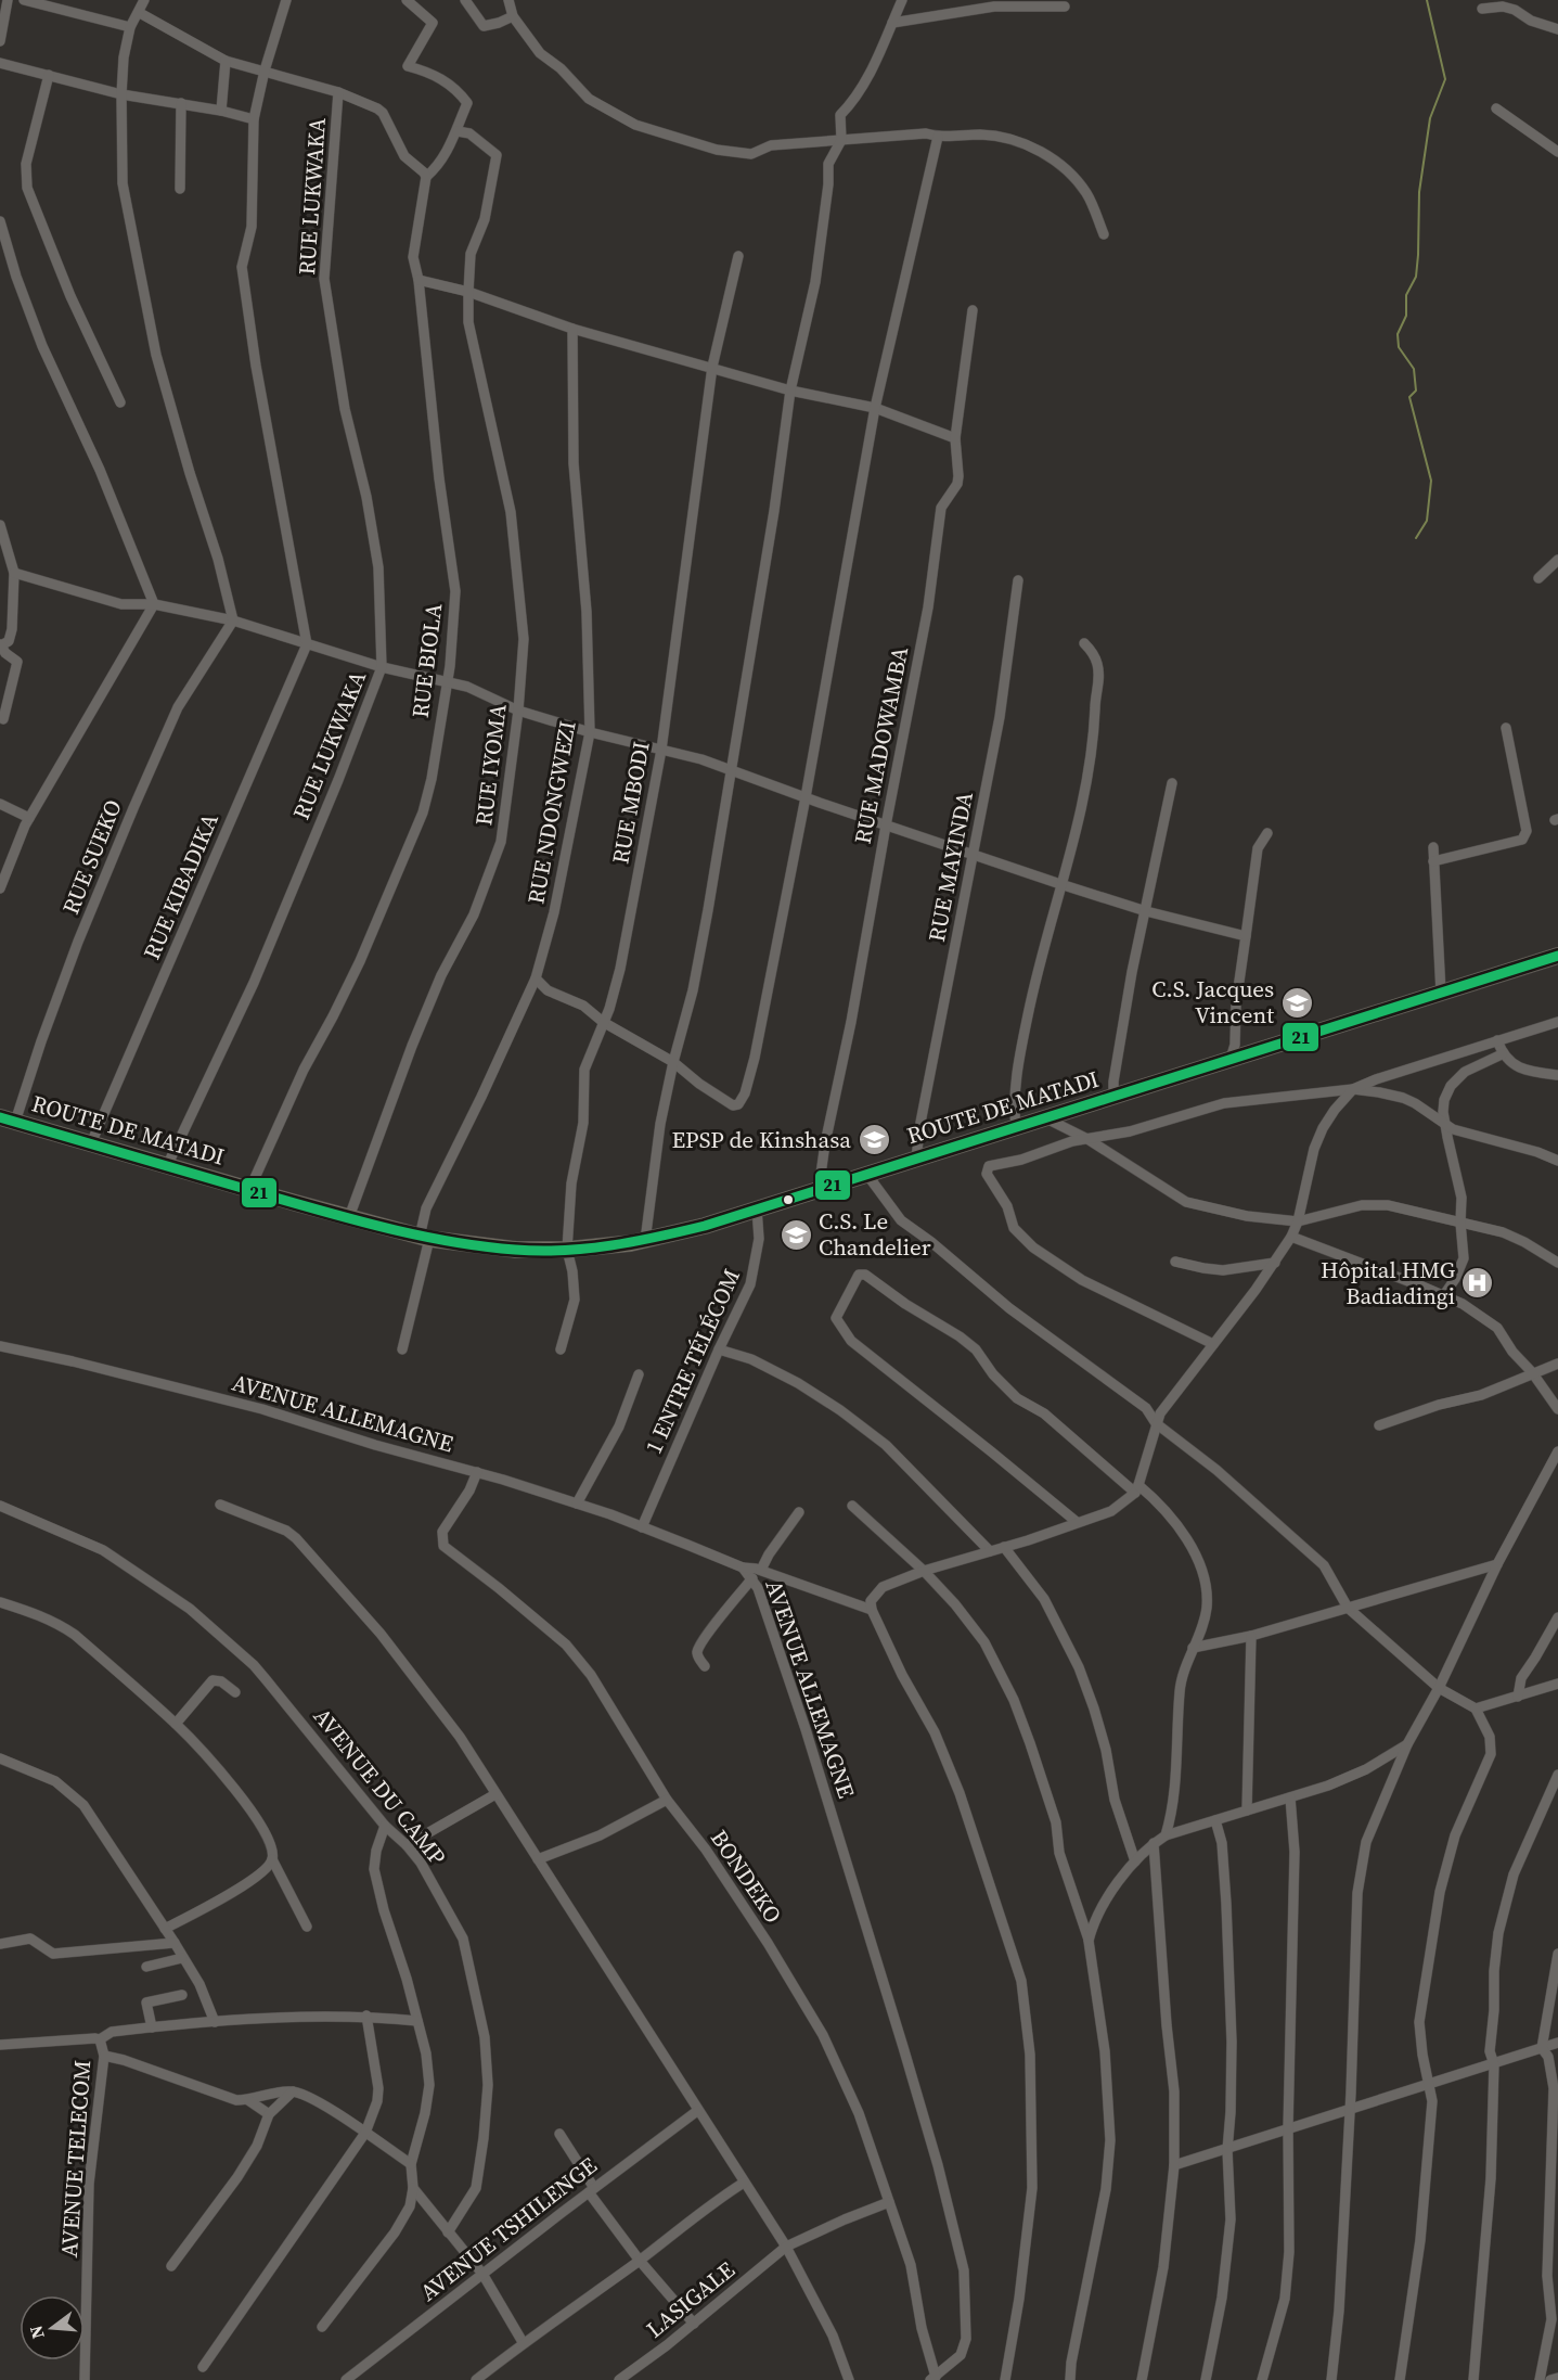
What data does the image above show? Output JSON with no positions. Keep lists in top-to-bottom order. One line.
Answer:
{"streets":{"highway":["ROUTE DE MATADI"],"street":["RUE LUKWAKA","RUE BIOLA","RUE MADOWAMBA","RUE IYOMA","RUE MBODI","RUE NDONGWEZI","RUE SUEKO","RUE MAYINDA","RUE KIBADIKA","1 ENTRE TÉLÉCOM","AVENUE ALLEMAGNE","AVENUE DU CAMP","BONDEKO","AVENUE TELECOM","AVENUE TSHILENGE","LASIGALE"]},"crossings":[["RUE LUKWAKA","RUE BIOLA"],["RUE LUKWAKA","ROUTE DE MATADI"],["RUE BIOLA","ROUTE DE MATADI"],["RUE MADOWAMBA","ROUTE DE MATADI"],["RUE IYOMA","ROUTE DE MATADI"],["RUE MBODI","ROUTE DE MATADI"],["RUE NDONGWEZI","ROUTE DE MATADI"],["RUE SUEKO","ROUTE DE MATADI"],["RUE MAYINDA","ROUTE DE MATADI"],["RUE KIBADIKA","ROUTE DE MATADI"],["ROUTE DE MATADI","1 ENTRE TÉLÉCOM"],["1 ENTRE TÉLÉCOM","AVENUE ALLEMAGNE"],["AVENUE ALLEMAGNE","BONDEKO"],["BONDEKO","LASIGALE"]],"places":{"school or university":["C.S. Jacques Vincent","EPSP de Kinshasa","C.S. Le Chandelier"],"hospital":["Hôpital HMG Badiadingi"]},"lines":["transit line 21"],"north":"left"}
